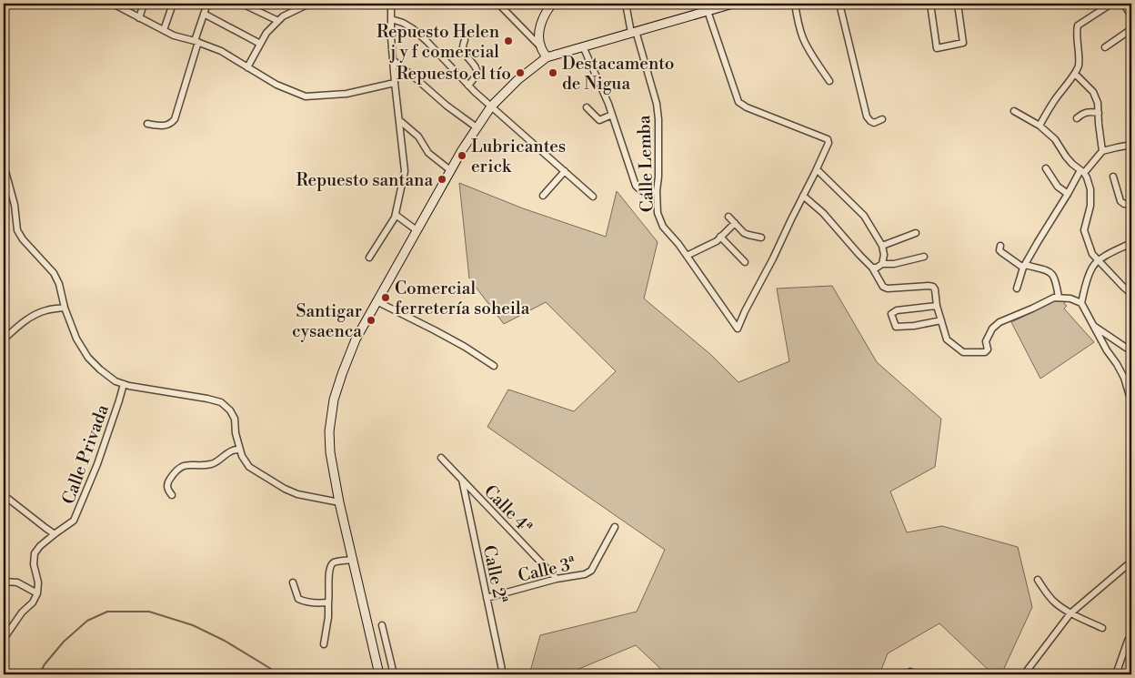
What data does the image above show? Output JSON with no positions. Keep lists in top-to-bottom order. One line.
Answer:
{"streets":{"street":["Calle Lemba","Calle Privada","Calle 4ª","Calle 3ª","Calle 2ª"]},"crossings":[["Calle 4ª","Calle 3ª"],["Calle 4ª","Calle 2ª"],["Calle 3ª","Calle 2ª"]],"places":["Repuesto Helen j y f comercial","Repuesto el tío","Destacamento de Nigua","Lubricantes erick","Repuesto santana","Comercial ferretería soheila","Santigar cysaenca"]}
